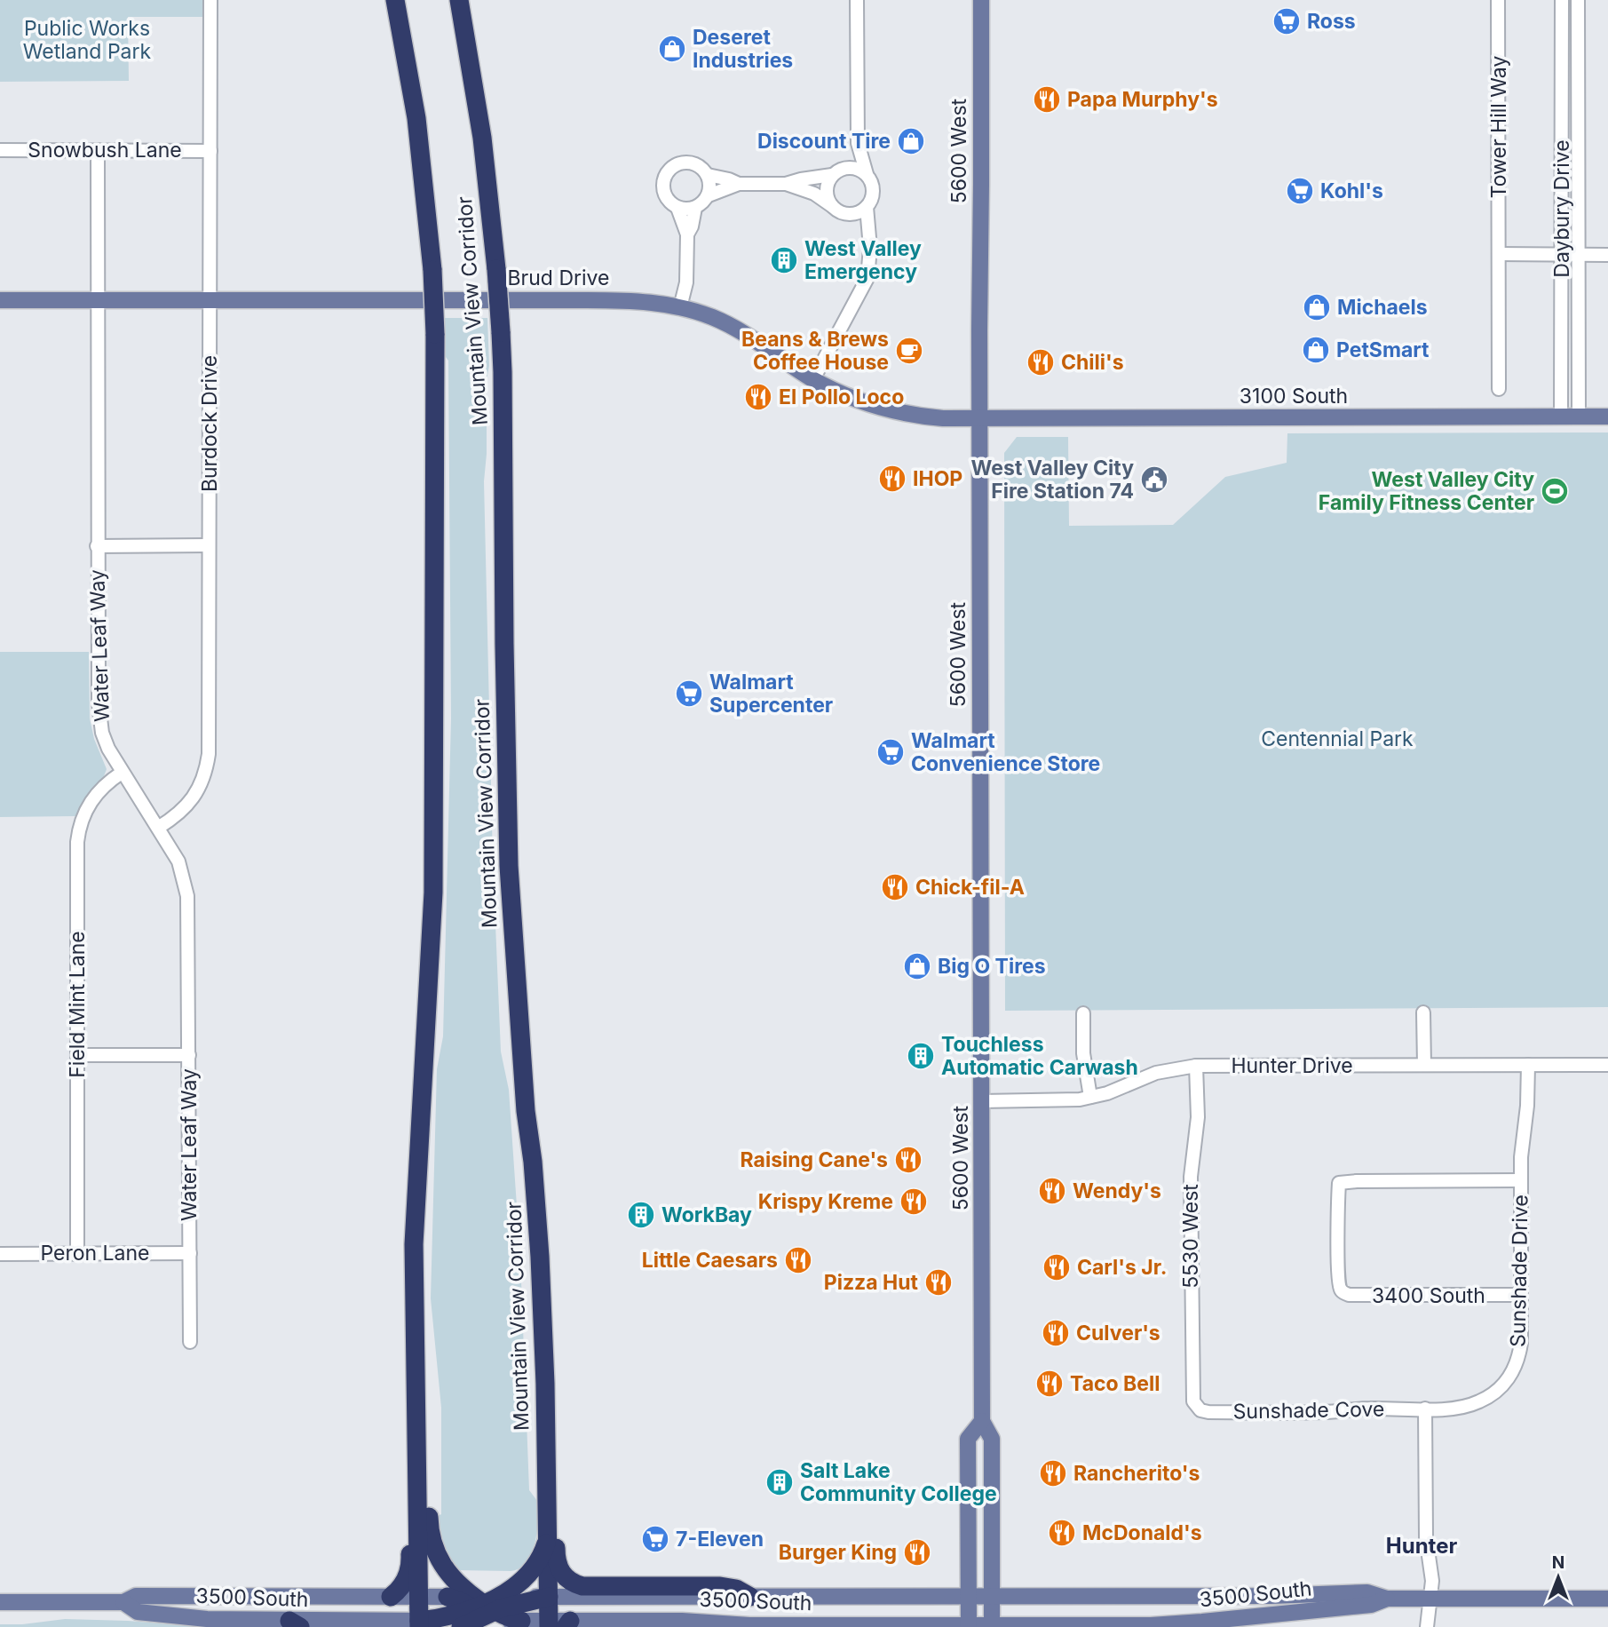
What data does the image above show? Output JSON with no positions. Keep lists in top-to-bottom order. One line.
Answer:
{"streets":{"highway":["Mountain View Corridor"],"main road":["5600 West","Brud Drive","3100 South","3500 South"],"street":["Tower Hill Way","Snowbush Lane","Daybury Drive","Burdock Drive","Water Leaf Way","Field Mint Lane","Hunter Drive","5530 West","Peron Lane","Sunshade Drive","3400 South","Sunshade Cove"]},"crossings":[["Snowbush Lane","Burdock Drive"],["Snowbush Lane","Water Leaf Way"],["5600 West","Brud Drive"],["5600 West","3100 South"],["5600 West","Hunter Drive"],["5600 West","3500 South"],["Daybury Drive","3100 South"],["Brud Drive","3100 South"],["Brud Drive","Burdock Drive"],["Brud Drive","Water Leaf Way"],["Mountain View Corridor","3500 South"],["Burdock Drive","Water Leaf Way"],["Water Leaf Way","Field Mint Lane"],["Water Leaf Way","Peron Lane"],["Field Mint Lane","Peron Lane"],["Hunter Drive","5530 West"],["Hunter Drive","Sunshade Drive"],["5530 West","Sunshade Cove"],["Sunshade Drive","3400 South"],["Sunshade Drive","Sunshade Cove"]],"districts":["Hunter"],"parks":["Public Works Wetland Park","Centennial Park"],"places":{"supermarket":["Ross","Kohl's","Walmart Supercenter","Walmart Convenience Store","7-Eleven"],"shop":["Deseret Industries","Discount Tire","Michaels","PetSmart","Big O Tires"],"restaurant":["Papa Murphy's","Chili's","El Pollo Loco","IHOP","Chick-fil-A","Raising Cane's","Wendy's","Krispy Kreme","Little Caesars","Carl's Jr.","Pizza Hut","Culver's","Taco Bell","Rancherito's","McDonald's","Burger King"],"building":["West Valley Emergency","Touchless Automatic Carwash","WorkBay","Salt Lake Community College"],"cafe":["Beans & Brews Coffee House"],"public building":["West Valley City Fire Station 74"],"sports":["West Valley City Family Fitness Center"]},"north":"top"}
